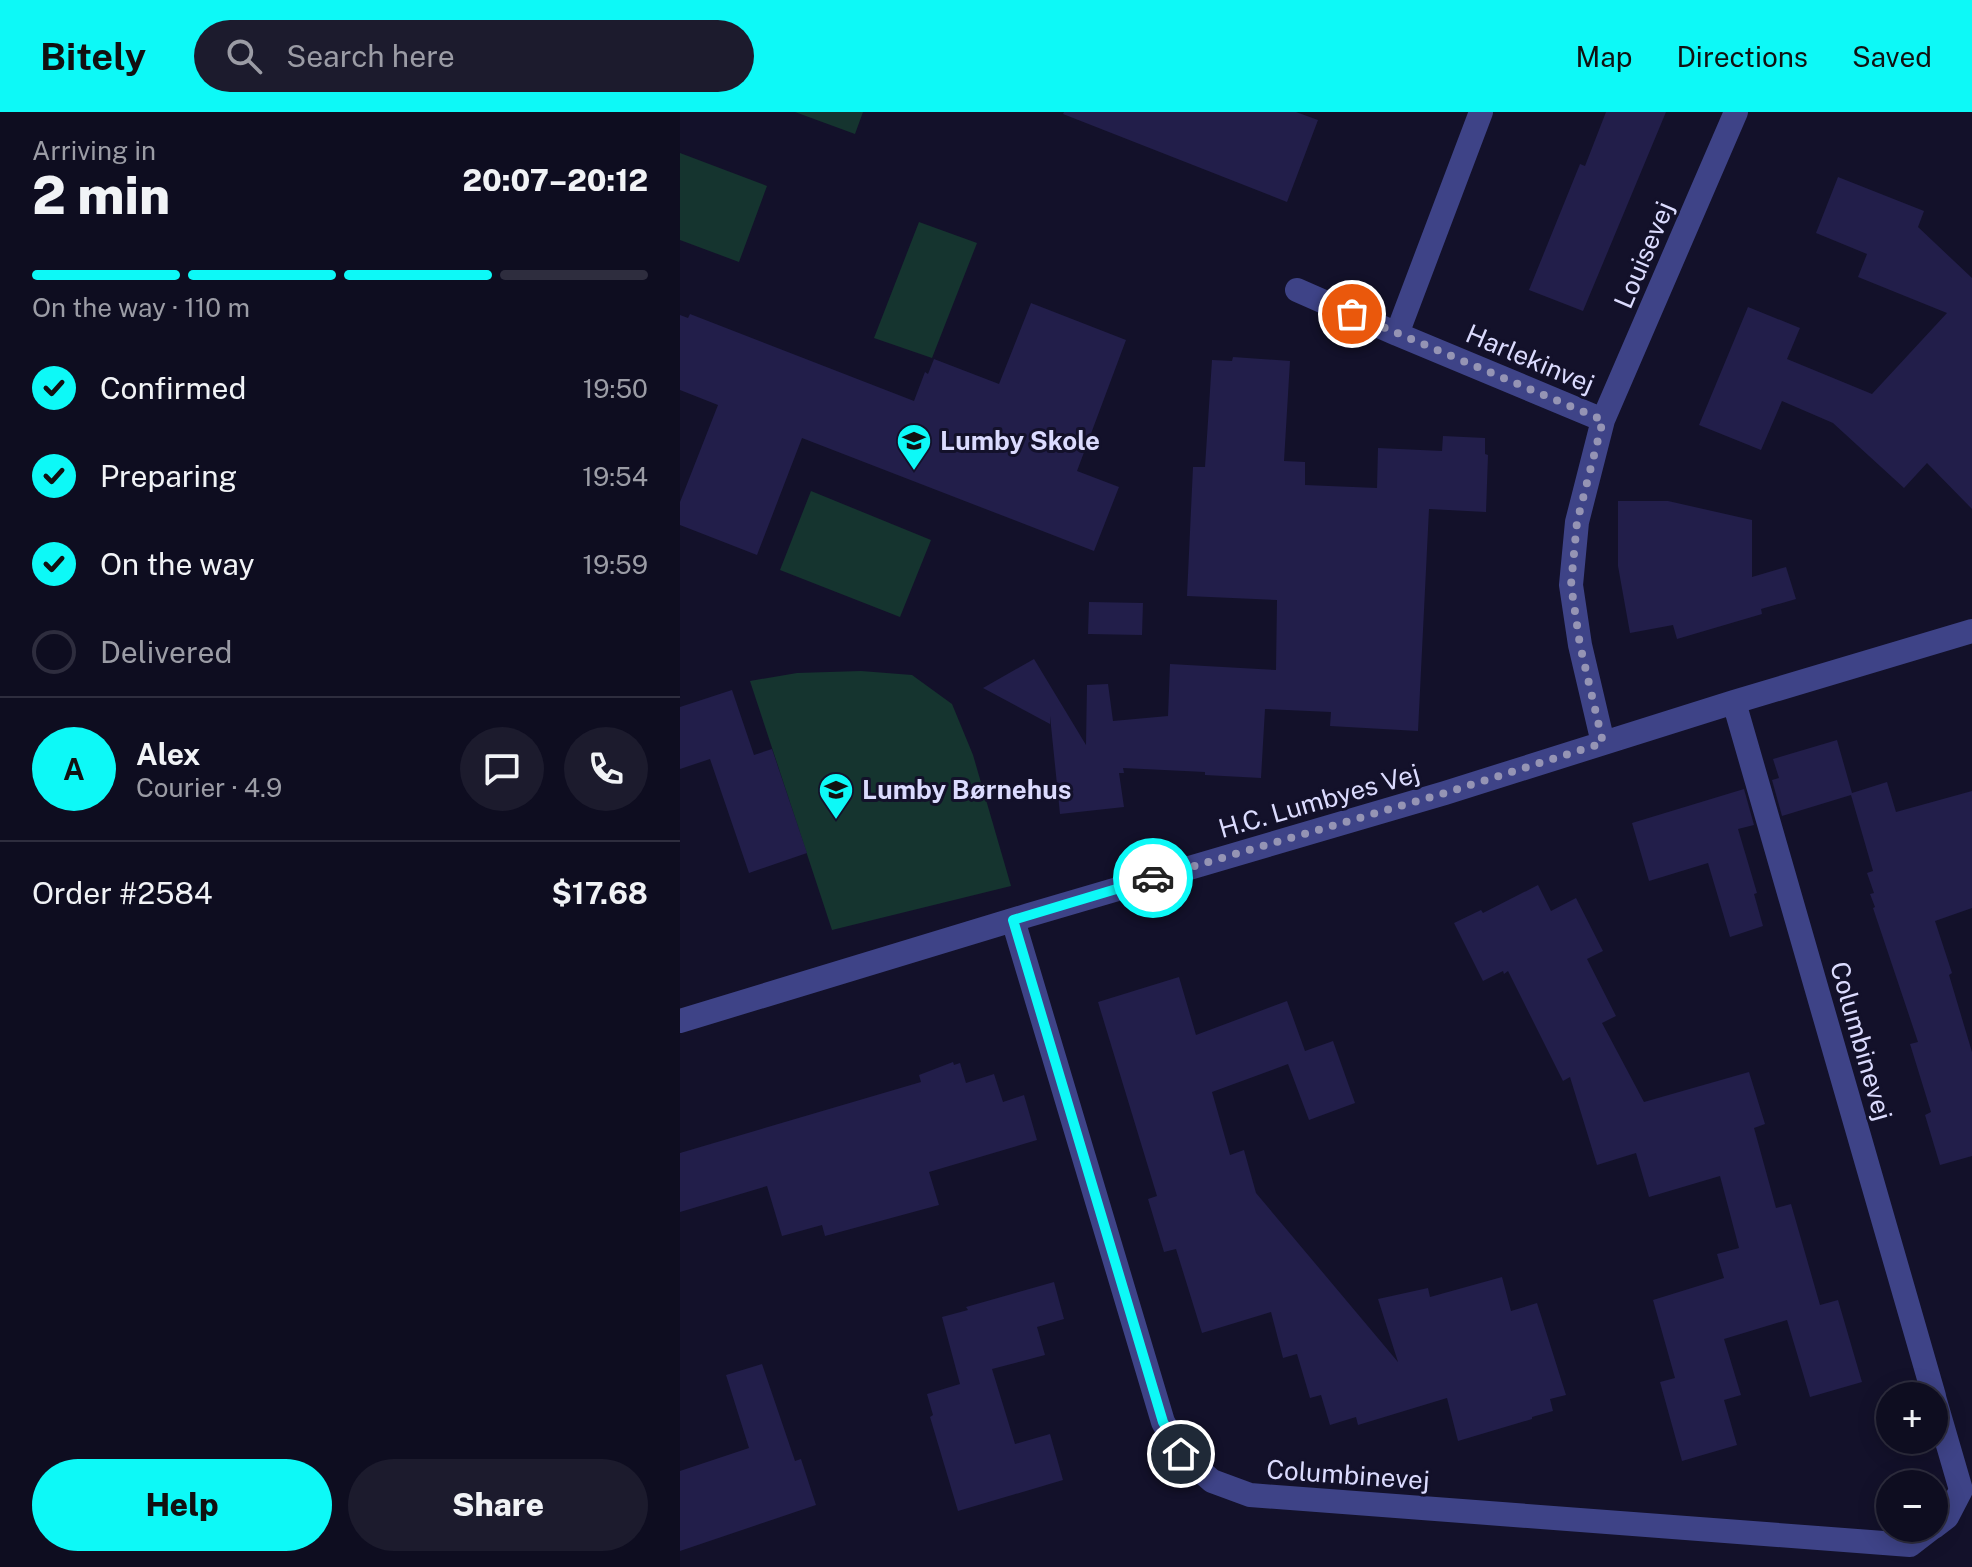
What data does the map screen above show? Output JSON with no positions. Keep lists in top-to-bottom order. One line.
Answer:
{"streets":{"street":["Louisevej","Harlekinvej","H.C. Lumbyes Vej","Columbinevej"]},"crossings":[["Louisevej","Harlekinvej"],["Harlekinvej","H.C. Lumbyes Vej"],["H.C. Lumbyes Vej","Columbinevej"]],"places":{"school or university":["Lumby Skole","Lumby Børnehus"]},"page":{"header":"Bitely","search":"Search here","nav":["Map","Directions","Saved"],"heading":["2 min","Arriving in","20:07–20:12"],"panel":["Alex","Courier · 4.9","Order #2584","$17.68"],"bar":"On the way · 110 m","list":[["Confirmed","19:50"],["Preparing","19:54"],["On the way","19:59"],"Delivered"],"round":"A","map_buttons":["+","−"],"buttons":["Help","Share"]}}
